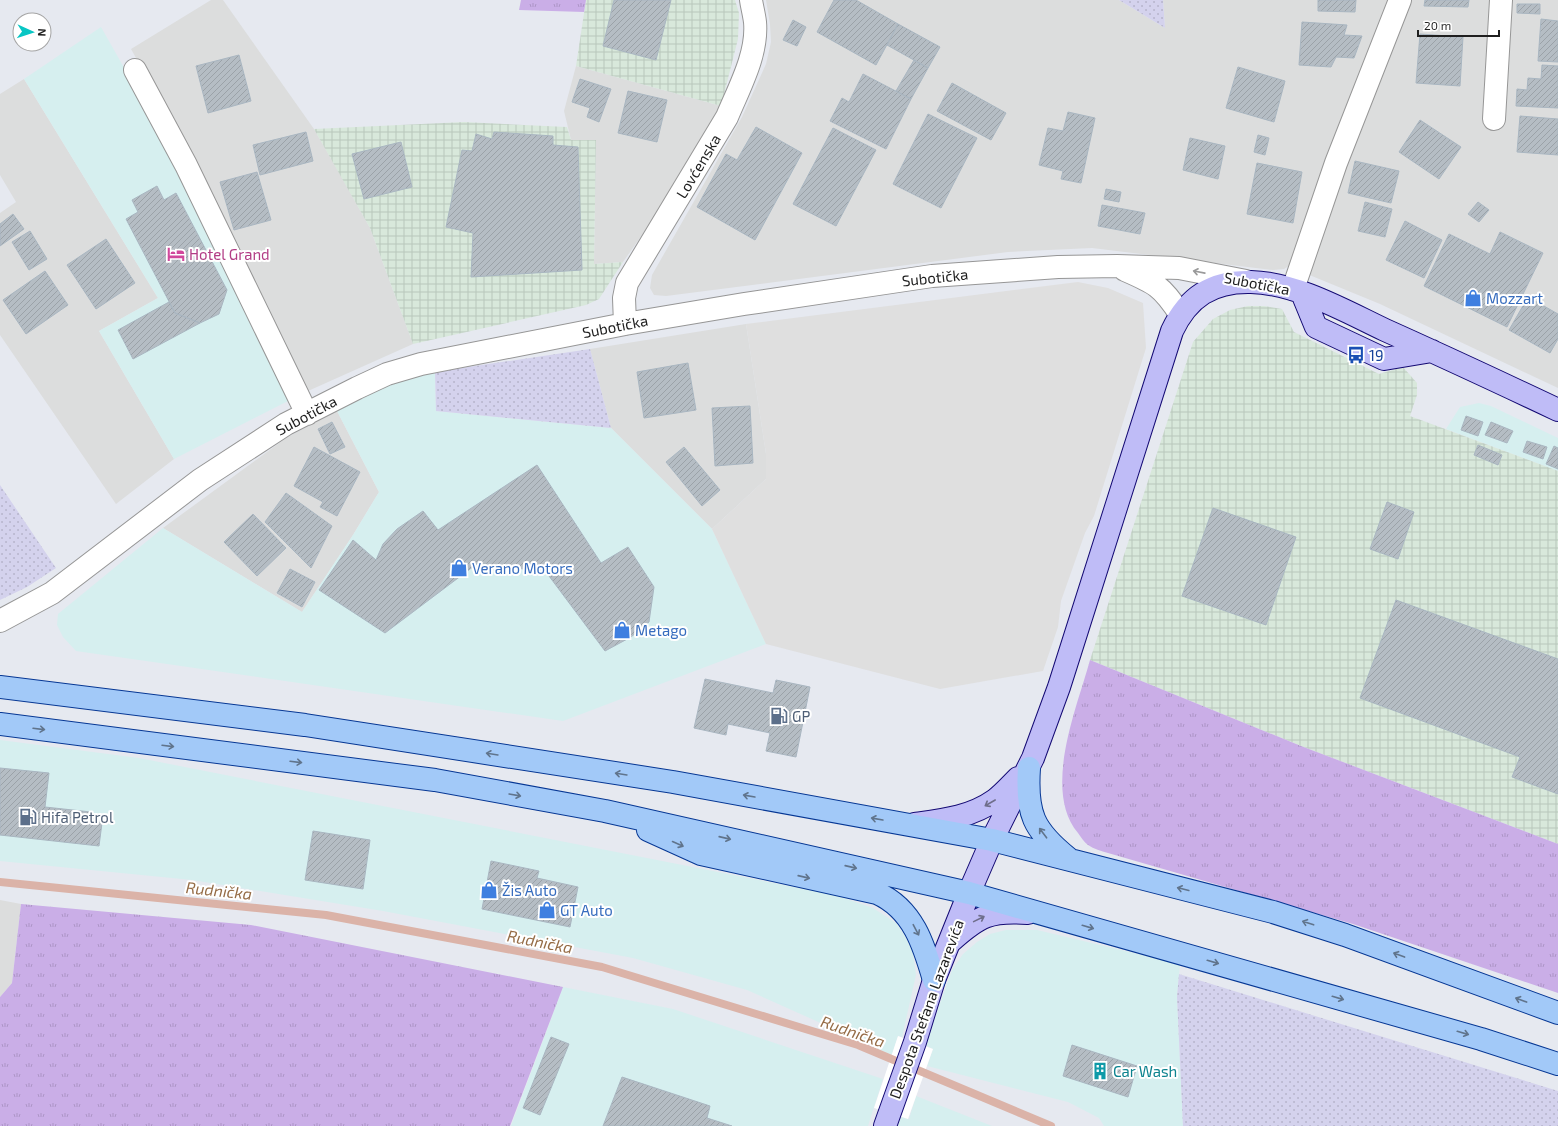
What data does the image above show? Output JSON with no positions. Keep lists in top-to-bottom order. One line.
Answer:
{"streets":{"street":["Lovćenska","Subotička","Despota Stefana Lazarevića"]},"crossings":[["Lovćenska","Subotička"]],"water":["Rudnička"],"places":{"hotel":["Hotel Grand"],"shop":["Mozzart","Verano Motors","Metago","Žis Auto","GT Auto"],"bus stop":["19"],"fuel station":["GP","Hifa Petrol"],"building":["Car Wash"]},"scale_bar":"20 m","north":"right"}
